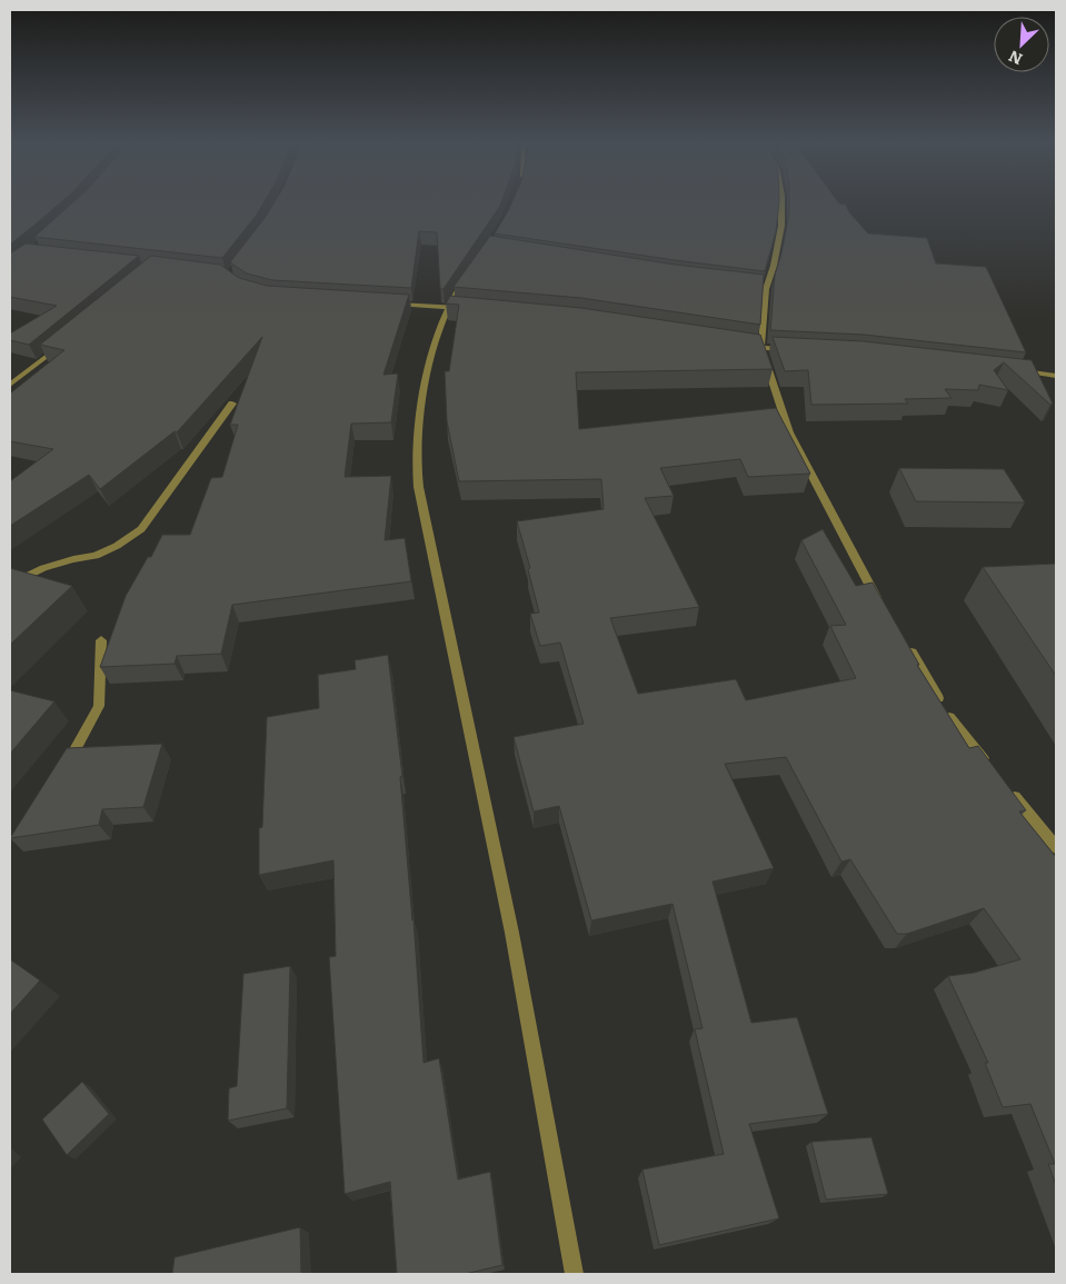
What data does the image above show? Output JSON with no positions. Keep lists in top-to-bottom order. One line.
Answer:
{"north":"bottom left"}
